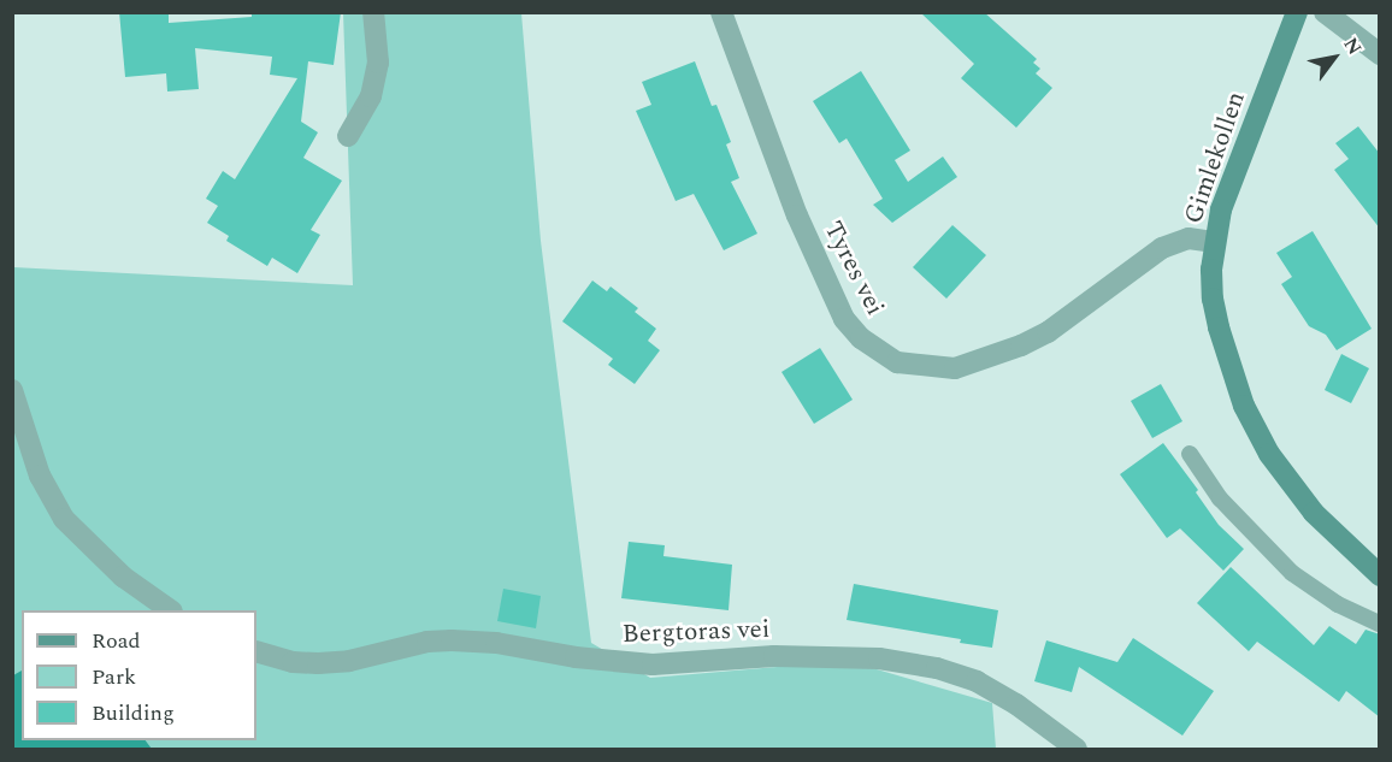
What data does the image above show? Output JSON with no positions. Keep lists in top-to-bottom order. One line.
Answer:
{"streets":{"street":["Gimlekollen","Tyres vei","Bergtoras vei"]},"crossings":[["Gimlekollen","Tyres vei"]],"legend":["Road","Park","Building"],"north":"top right"}
